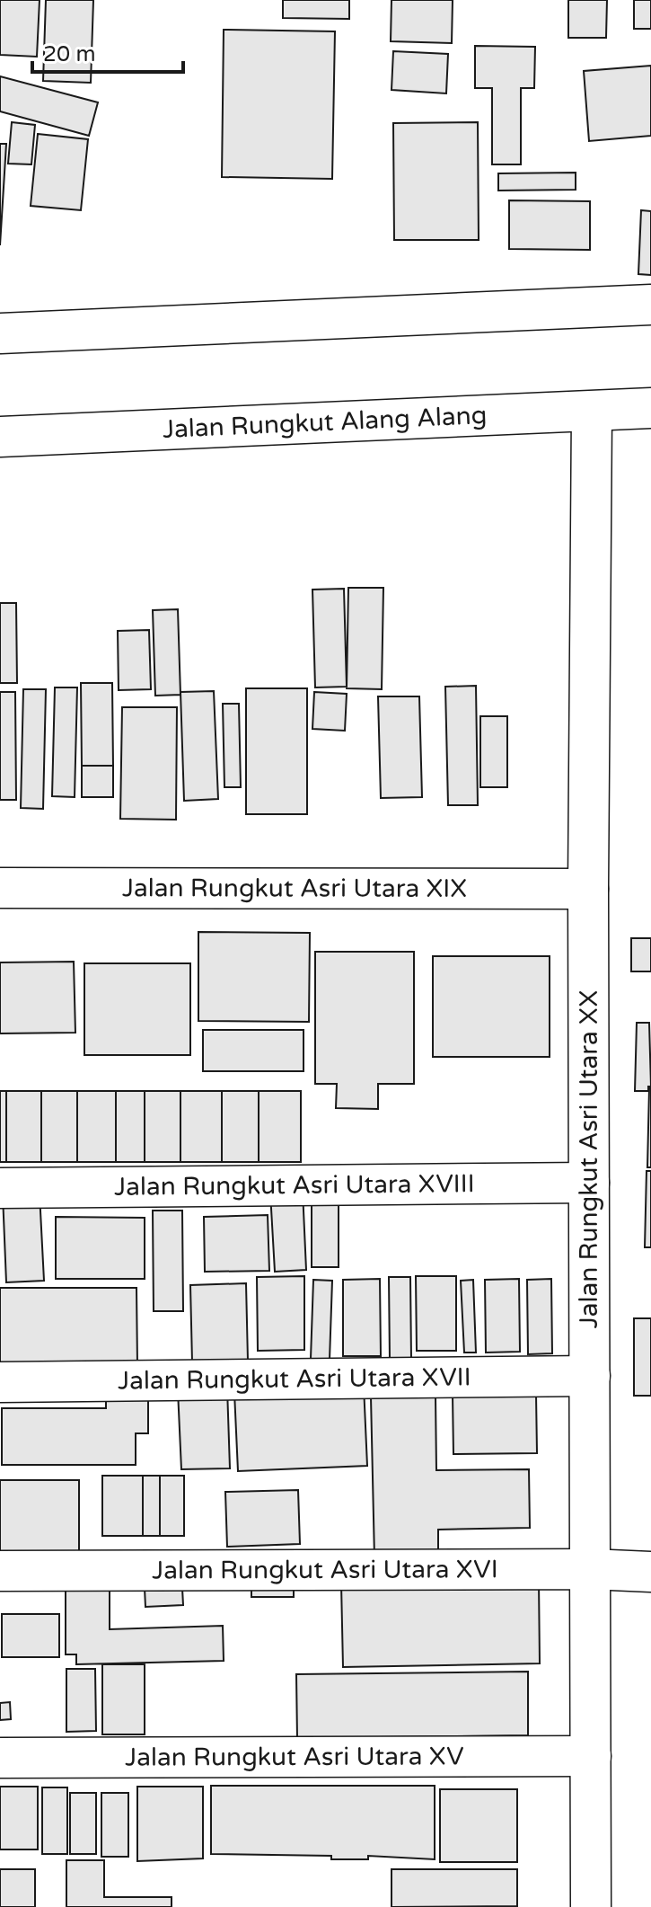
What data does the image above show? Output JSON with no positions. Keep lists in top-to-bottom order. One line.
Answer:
{"streets":{"street":["Jalan Rungkut Alang Alang","Jalan Rungkut Asri Utara XIX","Jalan Rungkut Asri Utara XX","Jalan Rungkut Asri Utara XVIII","Jalan Rungkut Asri Utara XVII","Jalan Rungkut Asri Utara XVI","Jalan Rungkut Asri Utara XV"]},"crossings":[["Jalan Rungkut Alang Alang","Jalan Rungkut Asri Utara XX"],["Jalan Rungkut Asri Utara XIX","Jalan Rungkut Asri Utara XX"],["Jalan Rungkut Asri Utara XX","Jalan Rungkut Asri Utara XVIII"],["Jalan Rungkut Asri Utara XX","Jalan Rungkut Asri Utara XVII"],["Jalan Rungkut Asri Utara XX","Jalan Rungkut Asri Utara XVI"],["Jalan Rungkut Asri Utara XX","Jalan Rungkut Asri Utara XV"]],"scale_bar":"20 m"}
